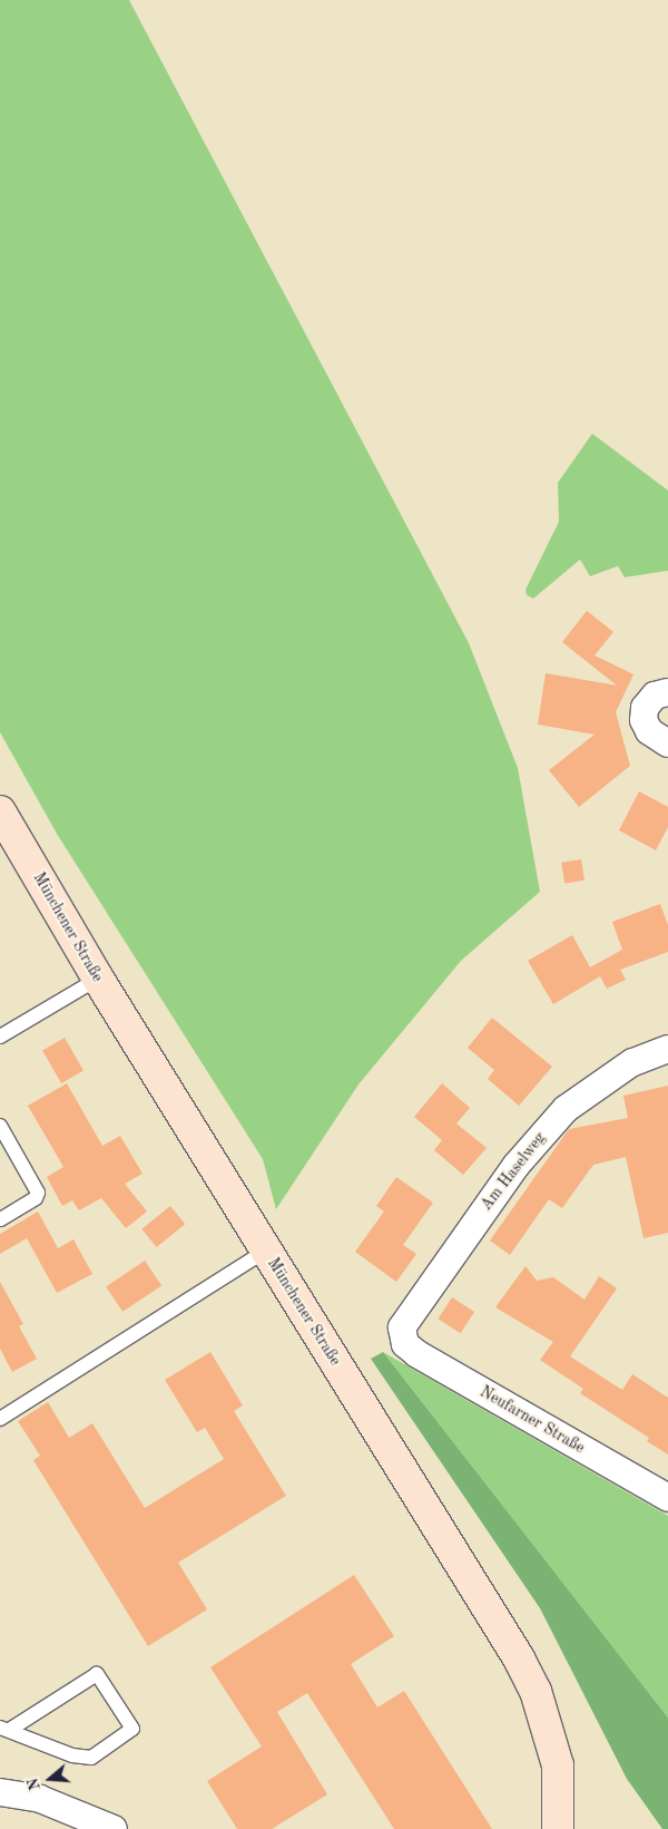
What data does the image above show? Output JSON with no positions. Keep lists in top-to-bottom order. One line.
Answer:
{"streets":{"street":["Münchener Straße","Am Haselweg","Neufarner Straße"]},"crossings":[["Am Haselweg","Neufarner Straße"]],"north":"left"}
